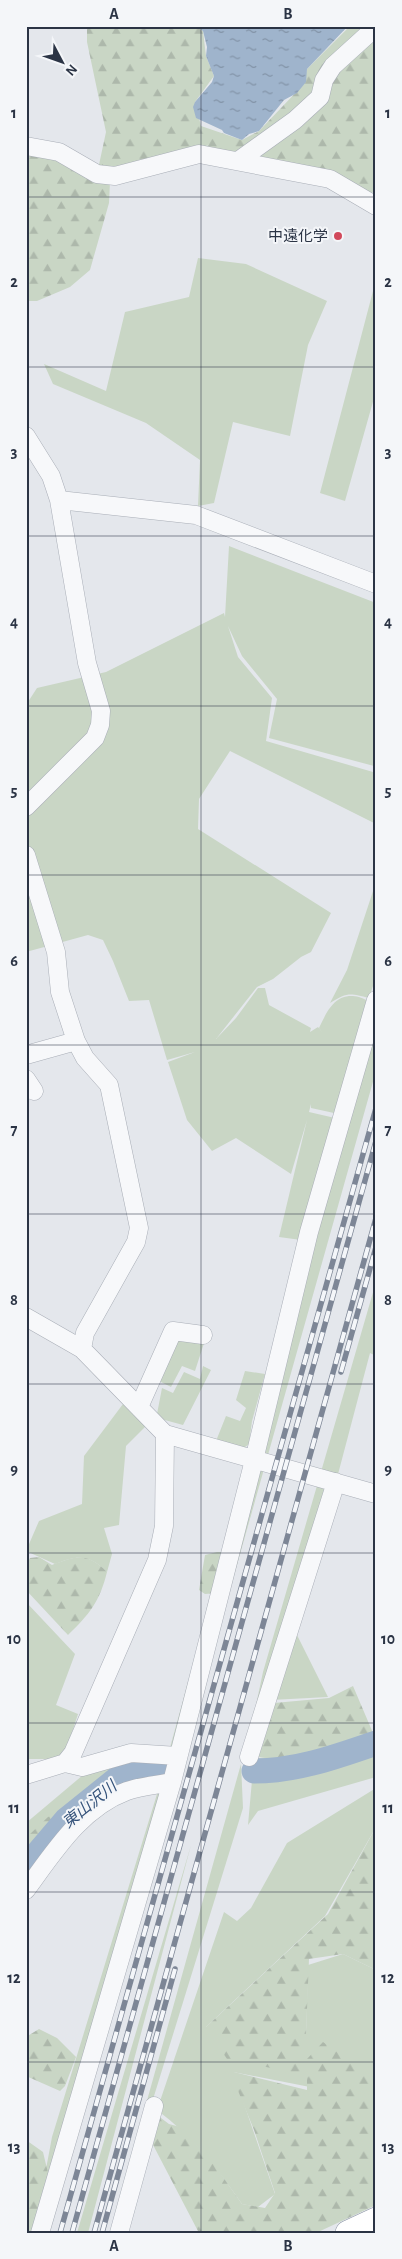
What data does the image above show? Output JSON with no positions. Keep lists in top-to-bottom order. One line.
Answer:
{"water":["東山沢川"],"places":["中遠化学"],"north":"bottom right","grid":{"columns":["A","B"],"rows":["1","2","3","4","5","6","7","8","9","10","11","12","13"]}}
